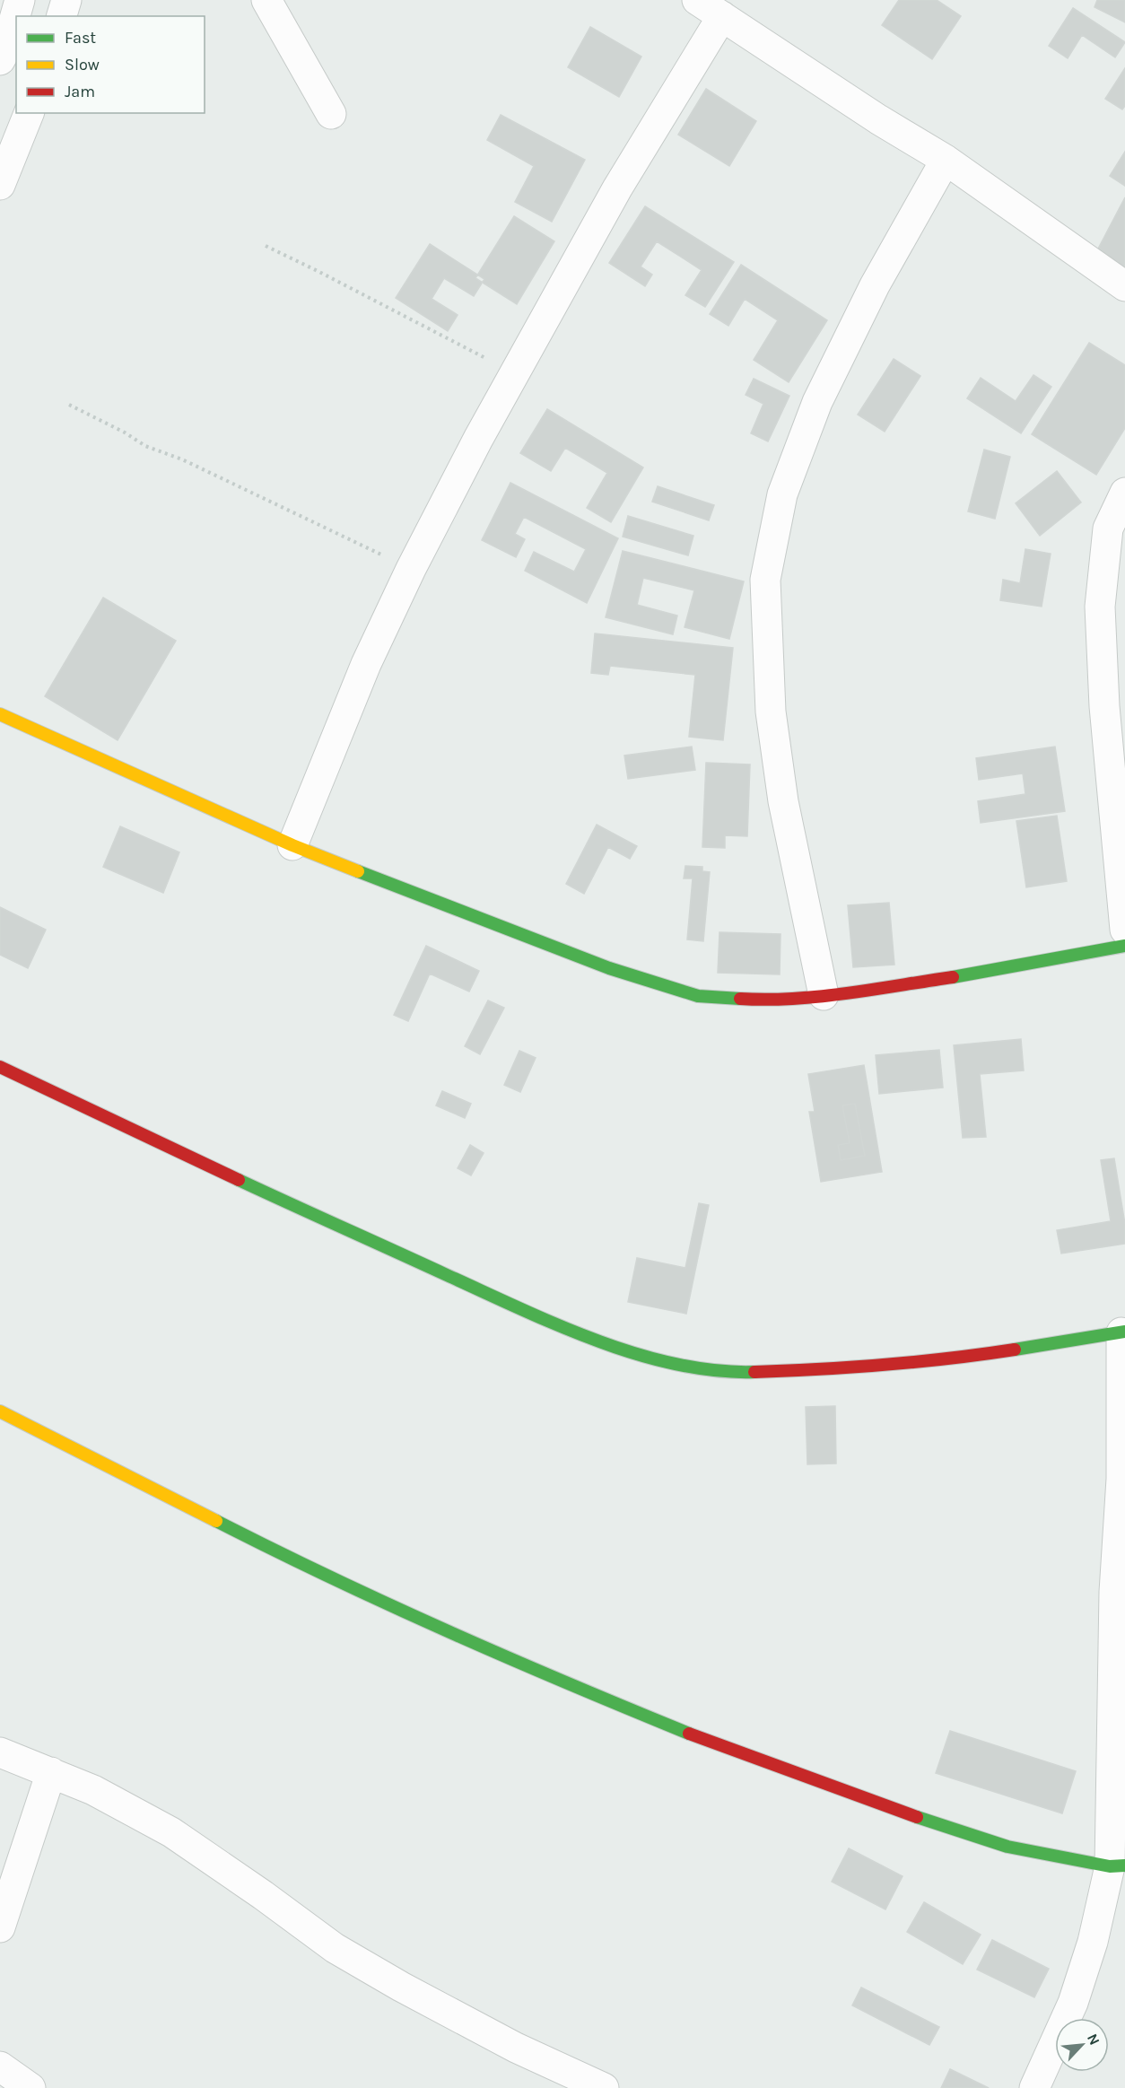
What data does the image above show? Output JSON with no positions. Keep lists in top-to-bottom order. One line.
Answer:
{"legend":["Fast","Slow","Jam"],"north":"top right"}
